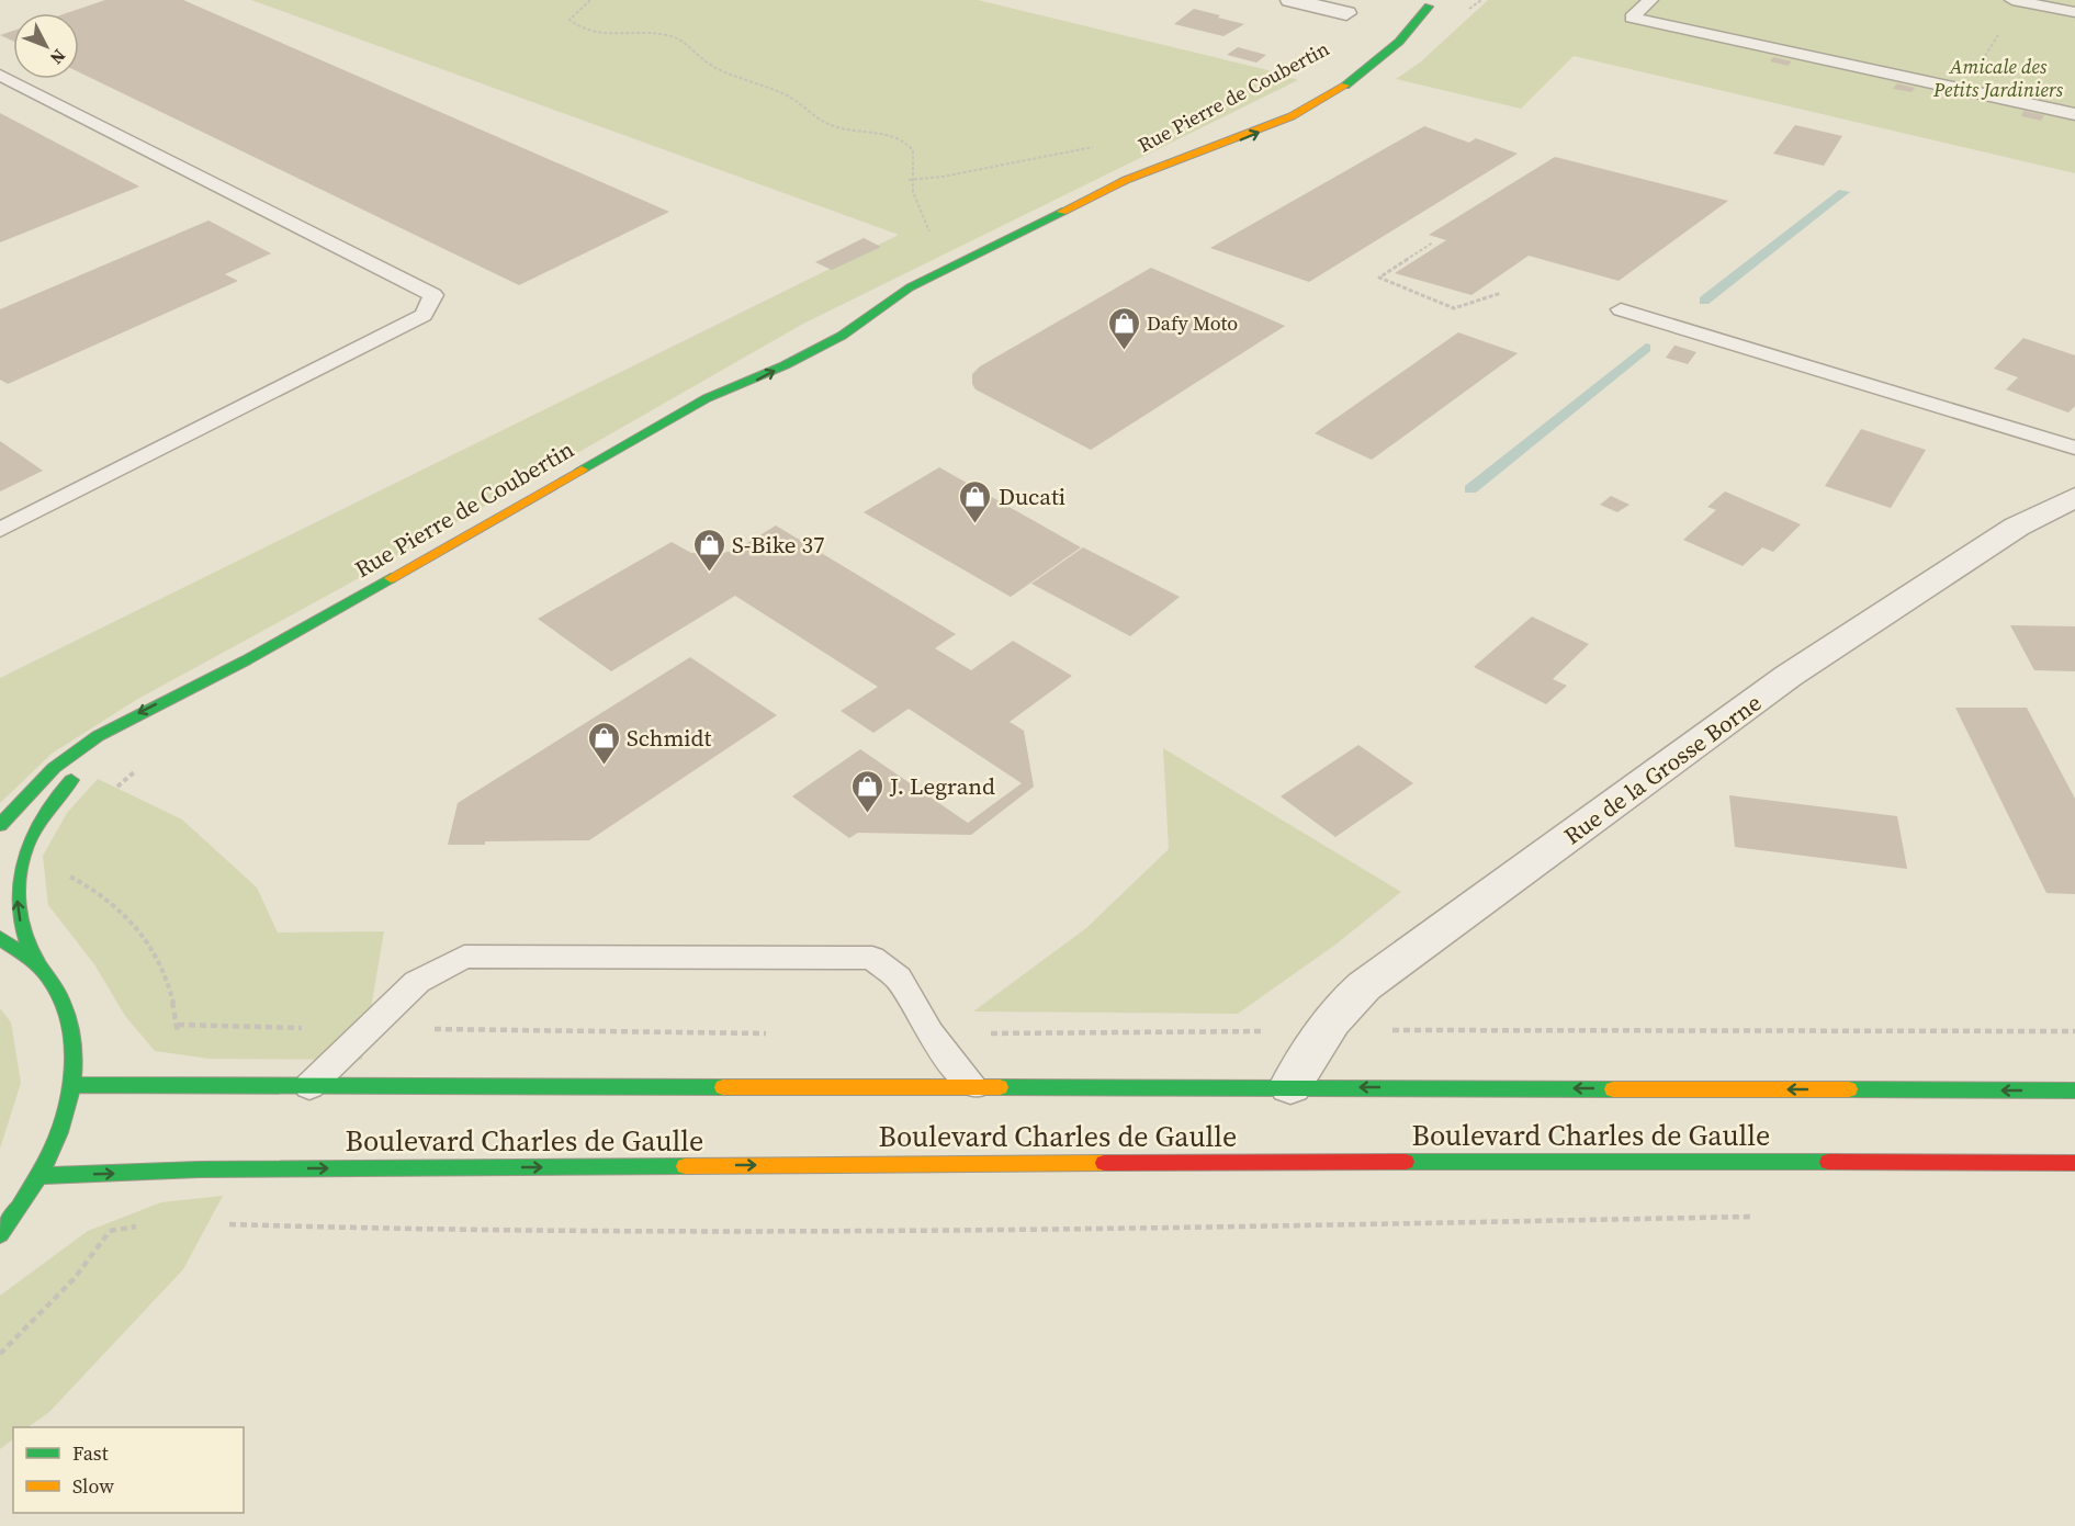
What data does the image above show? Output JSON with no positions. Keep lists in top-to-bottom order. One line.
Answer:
{"streets":{"main road":["Rue Pierre de Coubertin","Boulevard Charles de Gaulle"],"street":["Rue de la Grosse Borne"]},"crossings":[["Rue de la Grosse Borne","Boulevard Charles de Gaulle"]],"parks":["Amicale des Petits Jardiniers"],"places":{"shop":["Dafy Moto","Ducati","S-Bike 37","Schmidt","J. Legrand"]},"legend":["Fast","Slow"],"north":"bottom right"}
